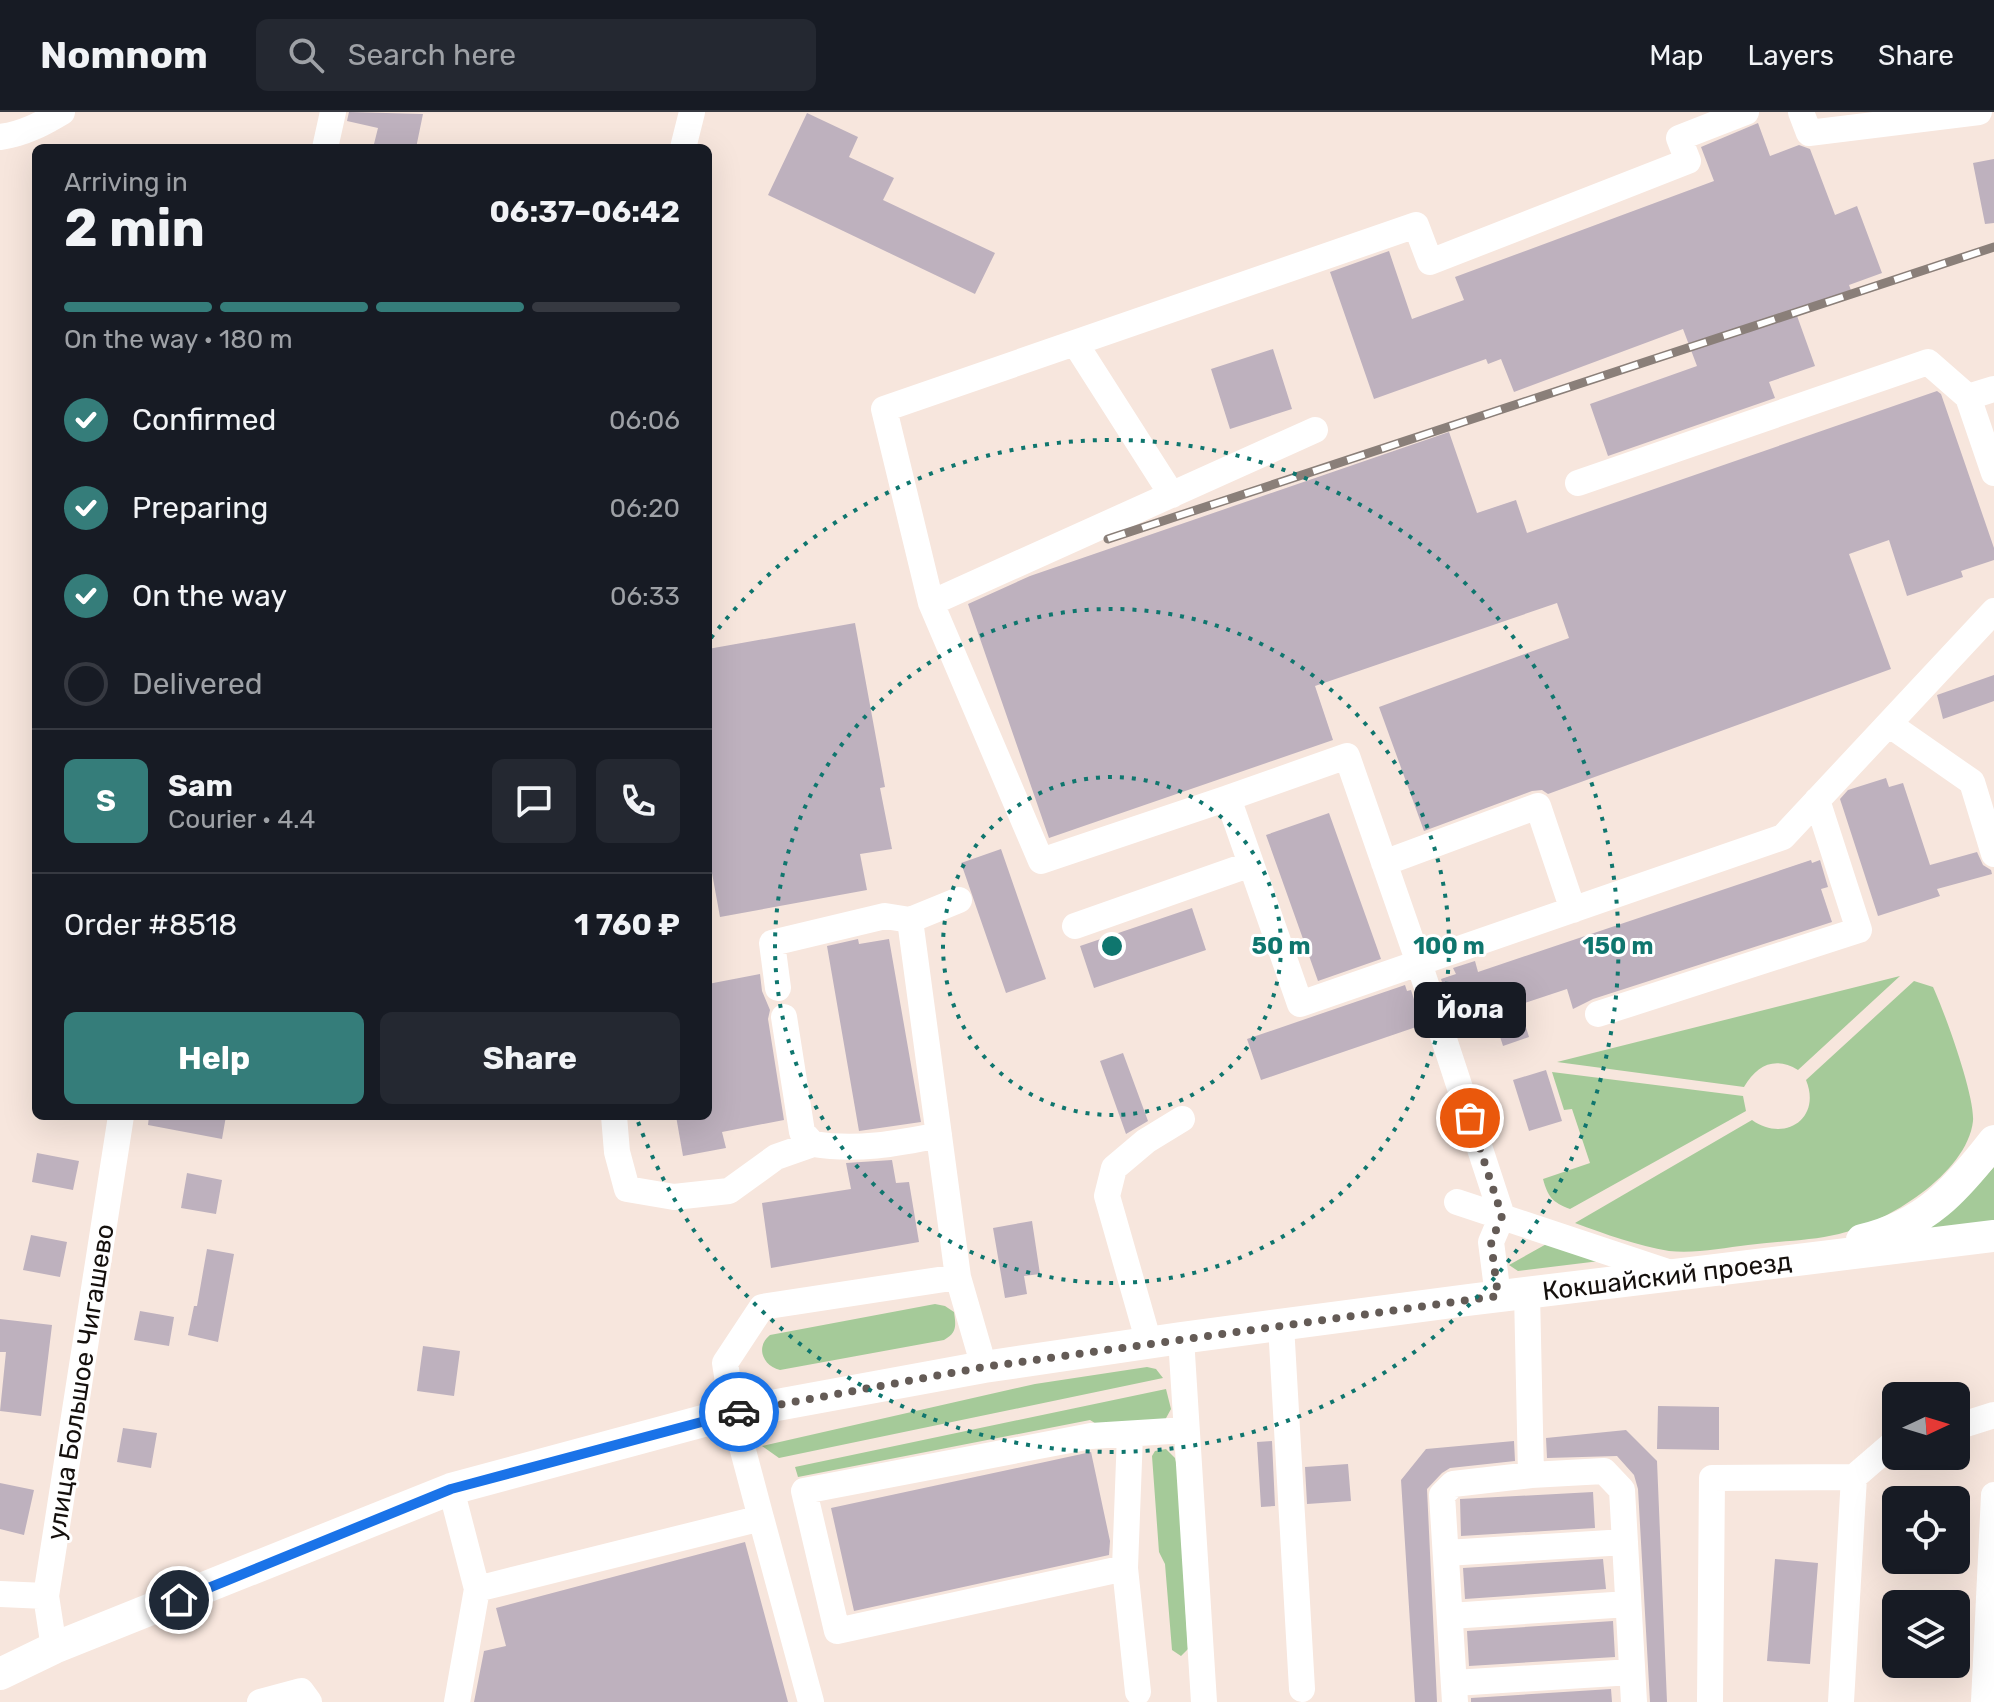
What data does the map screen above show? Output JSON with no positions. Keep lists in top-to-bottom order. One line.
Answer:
{"streets":{"main road":["Кокшайский проезд"],"street":["улица Большое Чигашево"]},"crossings":[["Кокшайский проезд","улица Большое Чигашево"]],"places":["Йола"],"north":"right","page":{"header":"Nomnom","search":"Search here","nav":["Map","Layers","Share"],"heading":["2 min","Arriving in","06:37–06:42"],"panel":["Sam","Courier · 4.4","Order #8518","1 760 ₽"],"bar":"On the way · 180 m","list":[["Confirmed","06:06"],["Preparing","06:20"],["On the way","06:33"],"Delivered"],"round":"S","bubble":"Йола","buttons":["Help","Share"]},"rings":["50 m","100 m","150 m"]}
